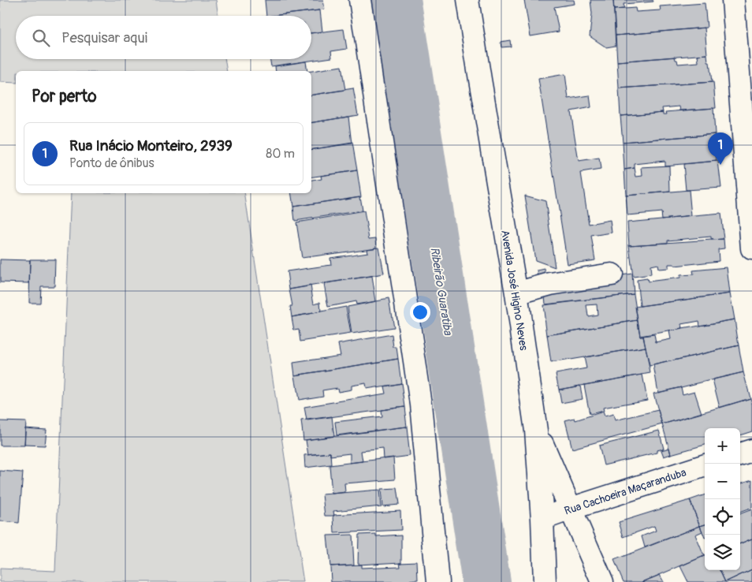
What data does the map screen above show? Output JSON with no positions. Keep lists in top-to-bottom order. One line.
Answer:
{"streets":{"street":["Avenida José Higino Neves","Rua Cachoeira Maçaranduba"]},"crossings":[["Avenida José Higino Neves","Rua Cachoeira Maçaranduba"]],"water":["Ribeirão Guaratiba"],"page":{"search":"Pesquisar aqui","heading":"Por perto","list":[{"mark":"1","name":"Rua Inácio Monteiro, 2939","note":"Ponto de ônibus","value":"80 m"}],"pins":"1","map_buttons":["+","−"]}}
